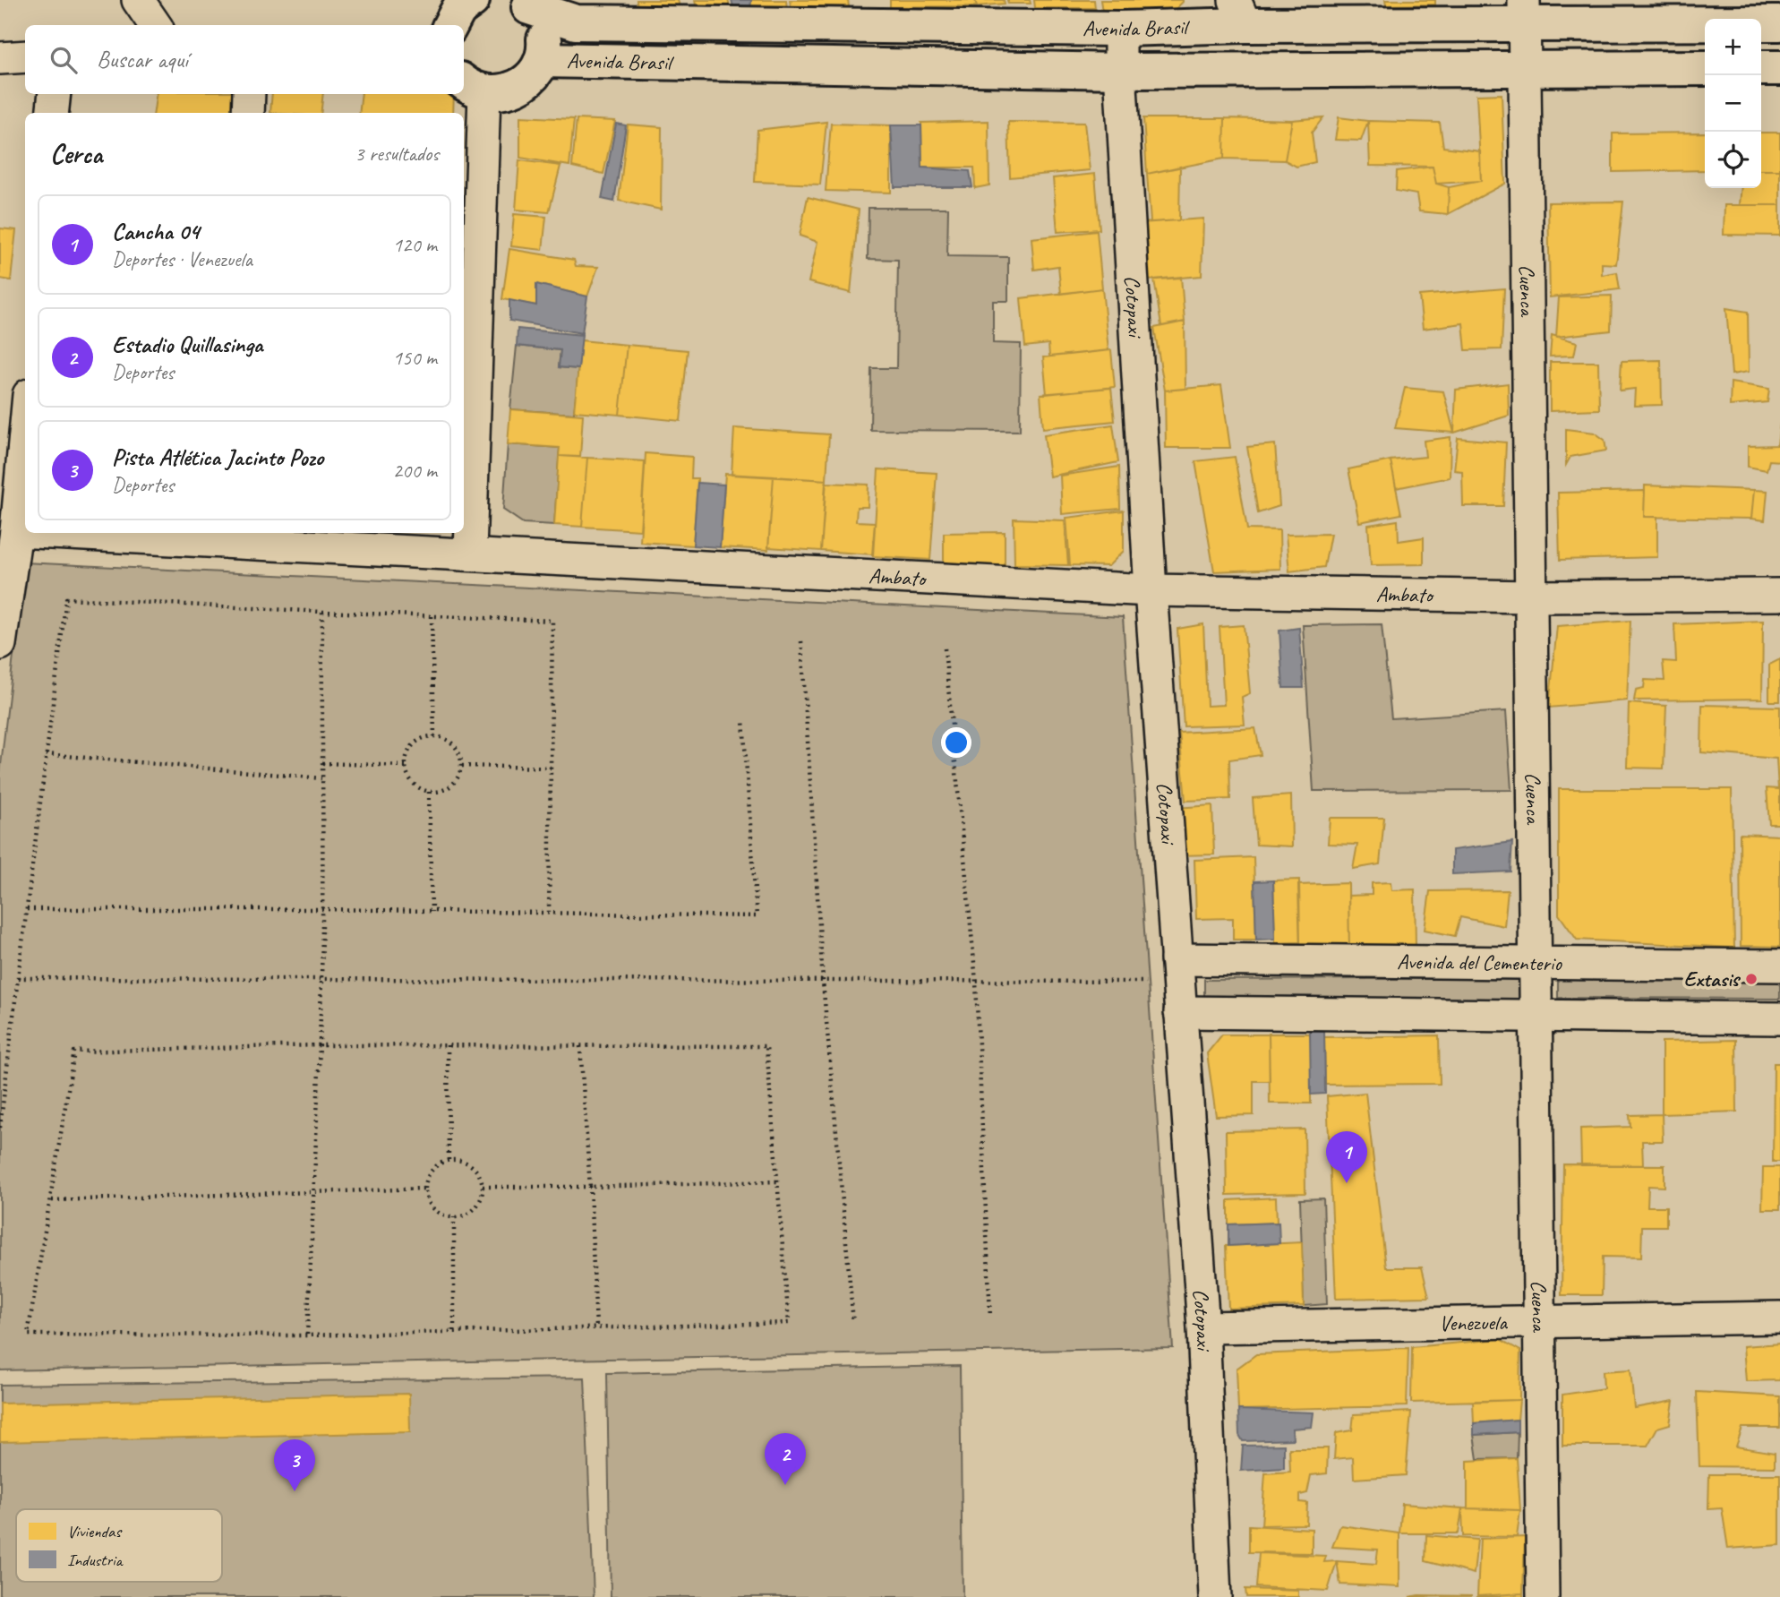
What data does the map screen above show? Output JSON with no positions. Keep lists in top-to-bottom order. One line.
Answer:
{"streets":{"street":["Avenida Brasil","Cuenca","Cotopaxi","Ambato","Avenida del Cementerio","Venezuela"]},"crossings":[["Avenida Brasil","Cuenca"],["Avenida Brasil","Cotopaxi"],["Cuenca","Ambato"],["Cuenca","Avenida del Cementerio"],["Cuenca","Venezuela"],["Cotopaxi","Ambato"],["Cotopaxi","Avenida del Cementerio"],["Cotopaxi","Venezuela"]],"places":["Extasis"],"legend":["Viviendas","Industria"],"page":{"map_buttons":["+","−"],"search":"Buscar aquí","heading":["Cerca","3 resultados"],"list":[{"mark":"1","name":"Cancha 04","note":"Deportes · Venezuela","value":"120 m"},{"mark":"2","name":"Estadio Quillasinga","note":"Deportes","value":"150 m"},{"mark":"3","name":"Pista Atlética Jacinto Pozo","note":"Deportes","value":"200 m"}],"pins":["1","2","3"]}}
